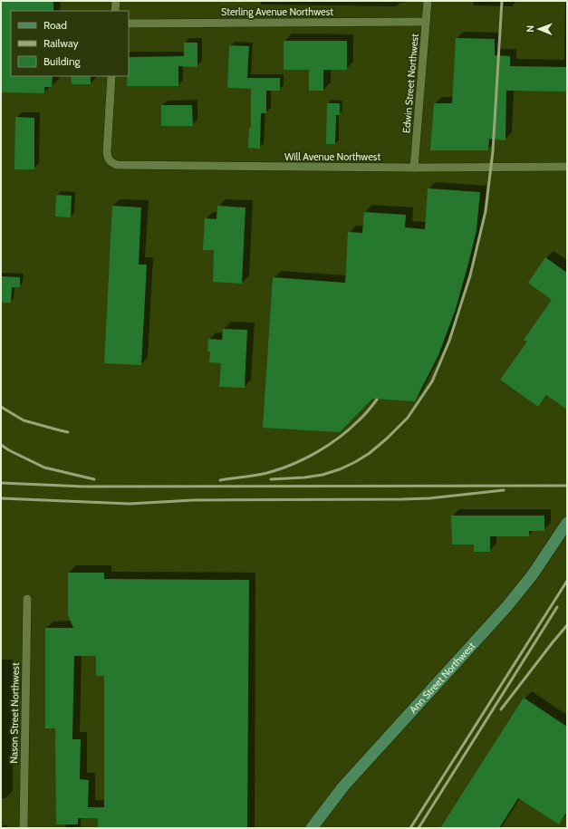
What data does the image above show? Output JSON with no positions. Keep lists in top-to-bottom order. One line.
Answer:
{"streets":{"main road":["Ann Street Northwest"],"street":["Sterling Avenue Northwest","Edwin Street Northwest","Will Avenue Northwest","Nason Street Northwest"]},"crossings":[["Sterling Avenue Northwest","Edwin Street Northwest"],["Edwin Street Northwest","Will Avenue Northwest"]],"legend":["Road","Railway","Building"],"north":"left"}
